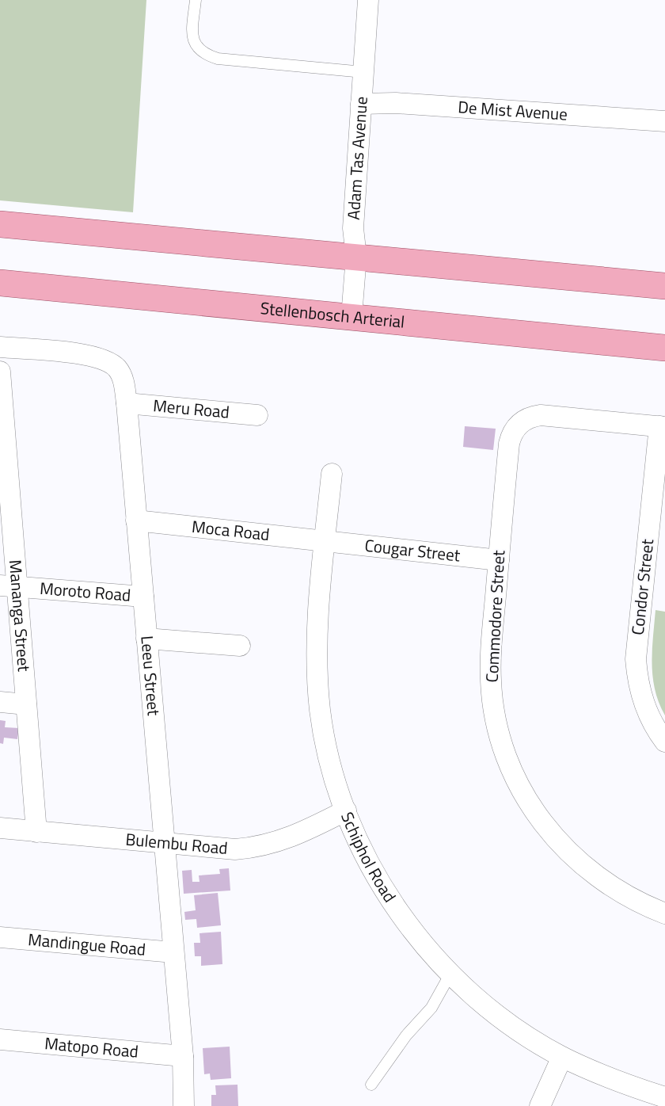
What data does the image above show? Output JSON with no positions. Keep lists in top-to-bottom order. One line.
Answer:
{"streets":{"main road":["Stellenbosch Arterial"],"street":["De Mist Avenue","Adam Tas Avenue","Meru Road","Moca Road","Cougar Street","Condor Street","Moroto Road","Mananga Street","Commodore Street","Leeu Street","Bulembu Road","Schiphol Road","Mandingue Road","Matopo Road"]},"crossings":[["De Mist Avenue","Adam Tas Avenue"],["Adam Tas Avenue","Stellenbosch Arterial"],["Meru Road","Leeu Street"],["Moca Road","Cougar Street"],["Moca Road","Leeu Street"],["Moca Road","Schiphol Road"],["Cougar Street","Commodore Street"],["Cougar Street","Schiphol Road"],["Condor Street","Commodore Street"],["Moroto Road","Mananga Street"],["Moroto Road","Leeu Street"],["Mananga Street","Bulembu Road"],["Leeu Street","Bulembu Road"],["Leeu Street","Mandingue Road"],["Leeu Street","Matopo Road"],["Bulembu Road","Schiphol Road"]]}
